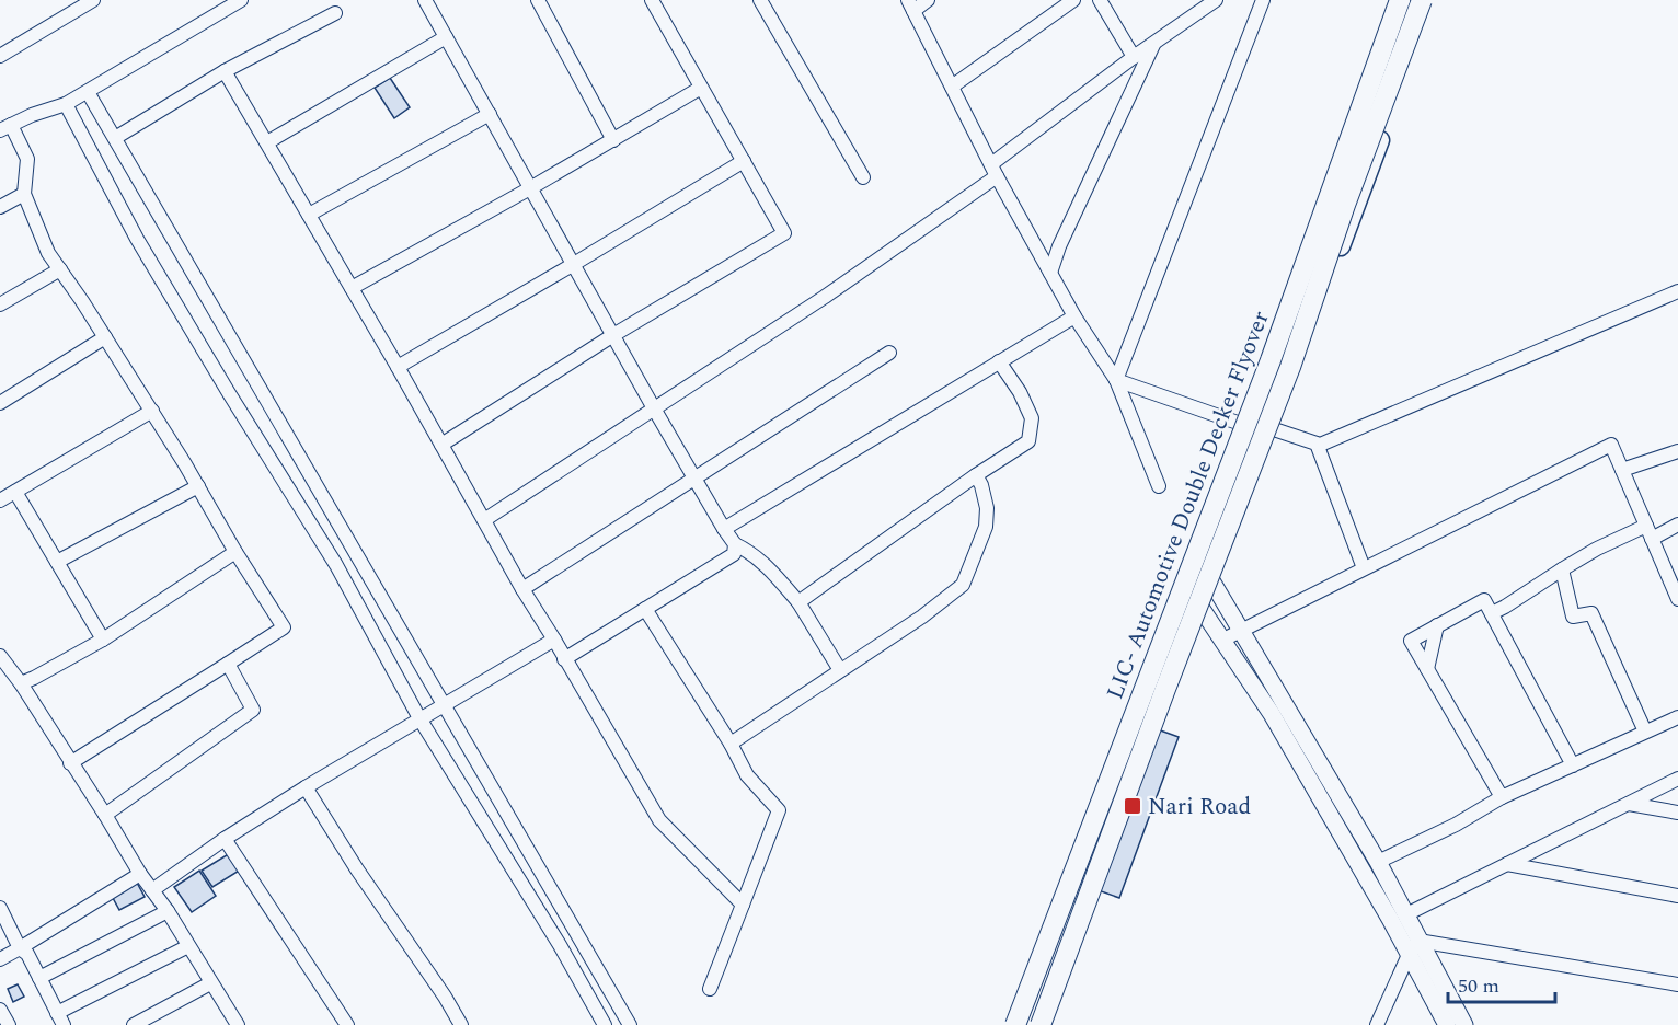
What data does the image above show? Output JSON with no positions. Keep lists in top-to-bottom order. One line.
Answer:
{"streets":{"main road":["LIC- Automotive Double Decker Flyover"]},"places":{"transit":["Nari Road"]},"scale_bar":"50 m"}
